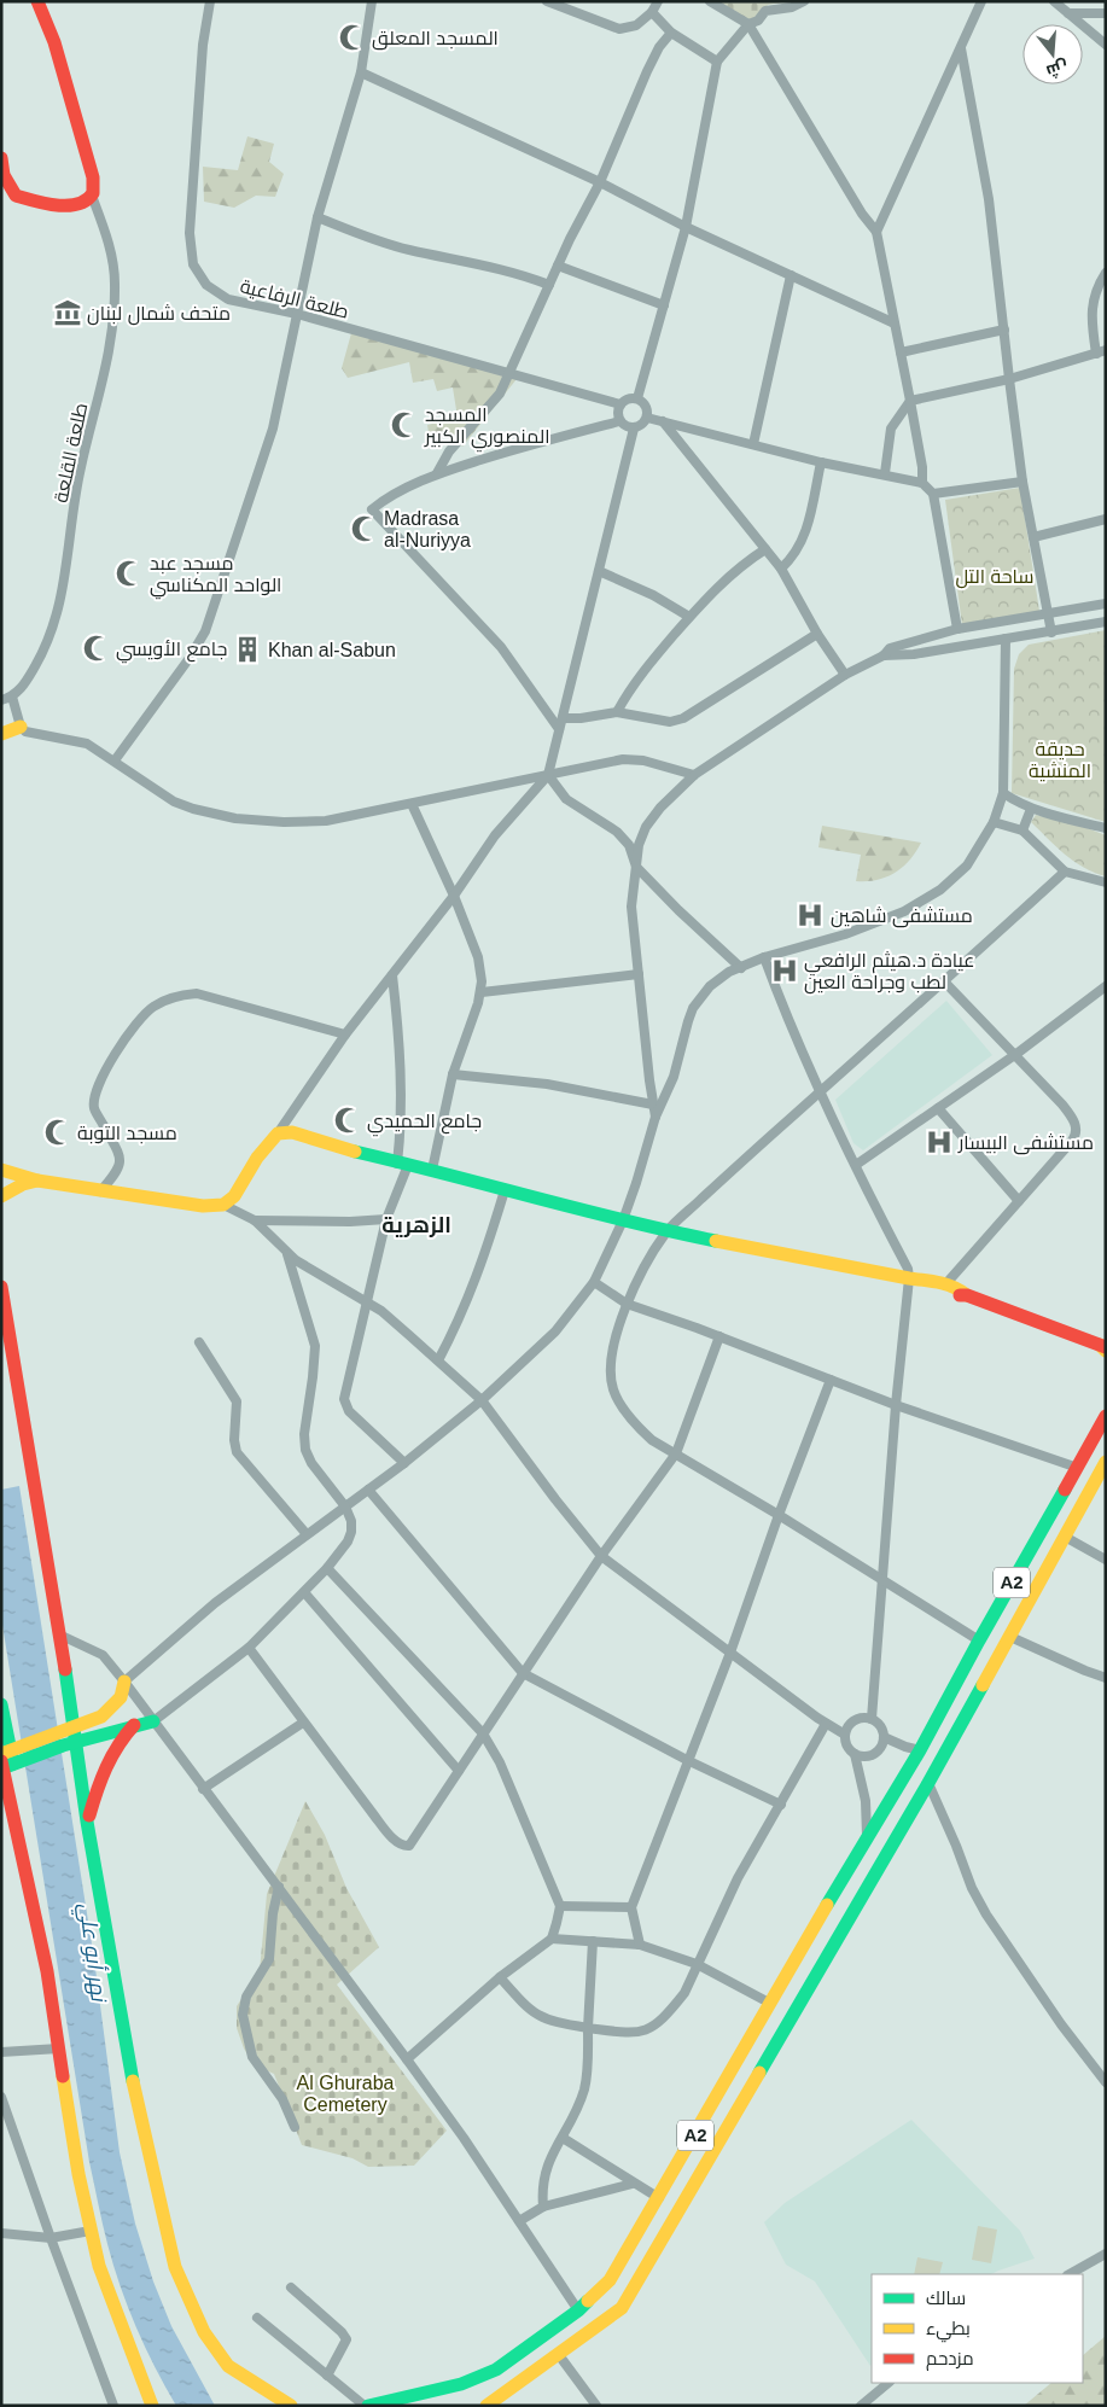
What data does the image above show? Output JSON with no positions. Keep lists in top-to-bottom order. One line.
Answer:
{"streets":{"main road":["A2"],"street":["طلعة الرفاعية","طلعة القلعة"]},"districts":["الزهرية"],"water":["نهر أبو علي"],"parks":["ساحة التل","حديقة المنشية","Al Ghuraba Cemetery"],"places":{"mosque":["المسجد المعلق","المسجد المنصوري الكبير","Madrasa al-Nuriyya","مسجد عبد الواحد المكناسي","جامع الأويسي","جامع الحميدي","مسجد التوبة"],"museum":["متحف شمال لبنان"],"building":["Khan al-Sabun"],"hospital":["مستشفى شاهين","عيادة د.هيثم الرافعي لطب وجراحة العين","مستشفی البيسار"]},"legend":["سالك","بطيء","مزدحم"],"north":"bottom"}
